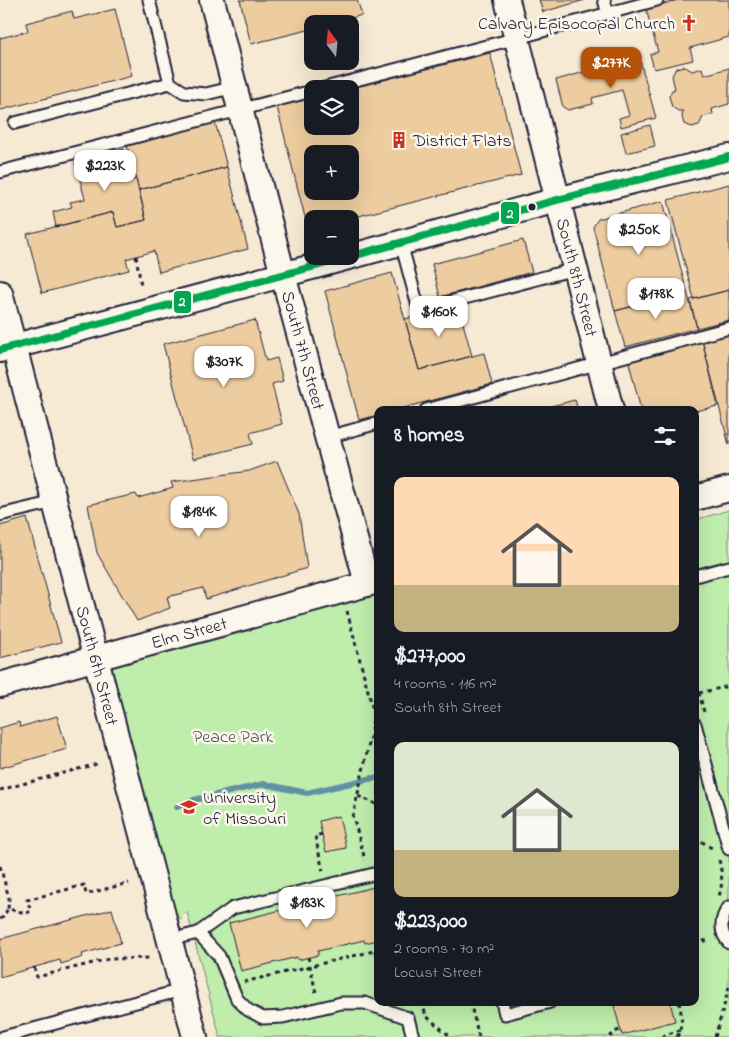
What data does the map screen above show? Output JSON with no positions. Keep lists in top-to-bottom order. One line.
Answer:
{"streets":{"street":["South 8th Street","South 7th Street","Elm Street","South 6th Street"]},"crossings":[["South 7th Street","Elm Street"],["Elm Street","South 6th Street"]],"parks":["Peace Park"],"places":{"church":["Calvary Episocopal Church"],"building":["District Flats"],"school or university":["University of Missouri"]},"lines":["transit line 2"],"north":"top","page":{"map_buttons":["+","−"],"price":["$277K","$223K","$250K","$178K","$160K","$307K","$184K","$183K"],"heading":"8 homes","list":[{"name":"$277,000","note":"4 rooms · 116 m² · South 8th Street"},{"name":"$223,000","note":"2 rooms · 70 m² · Locust Street"}]}}
